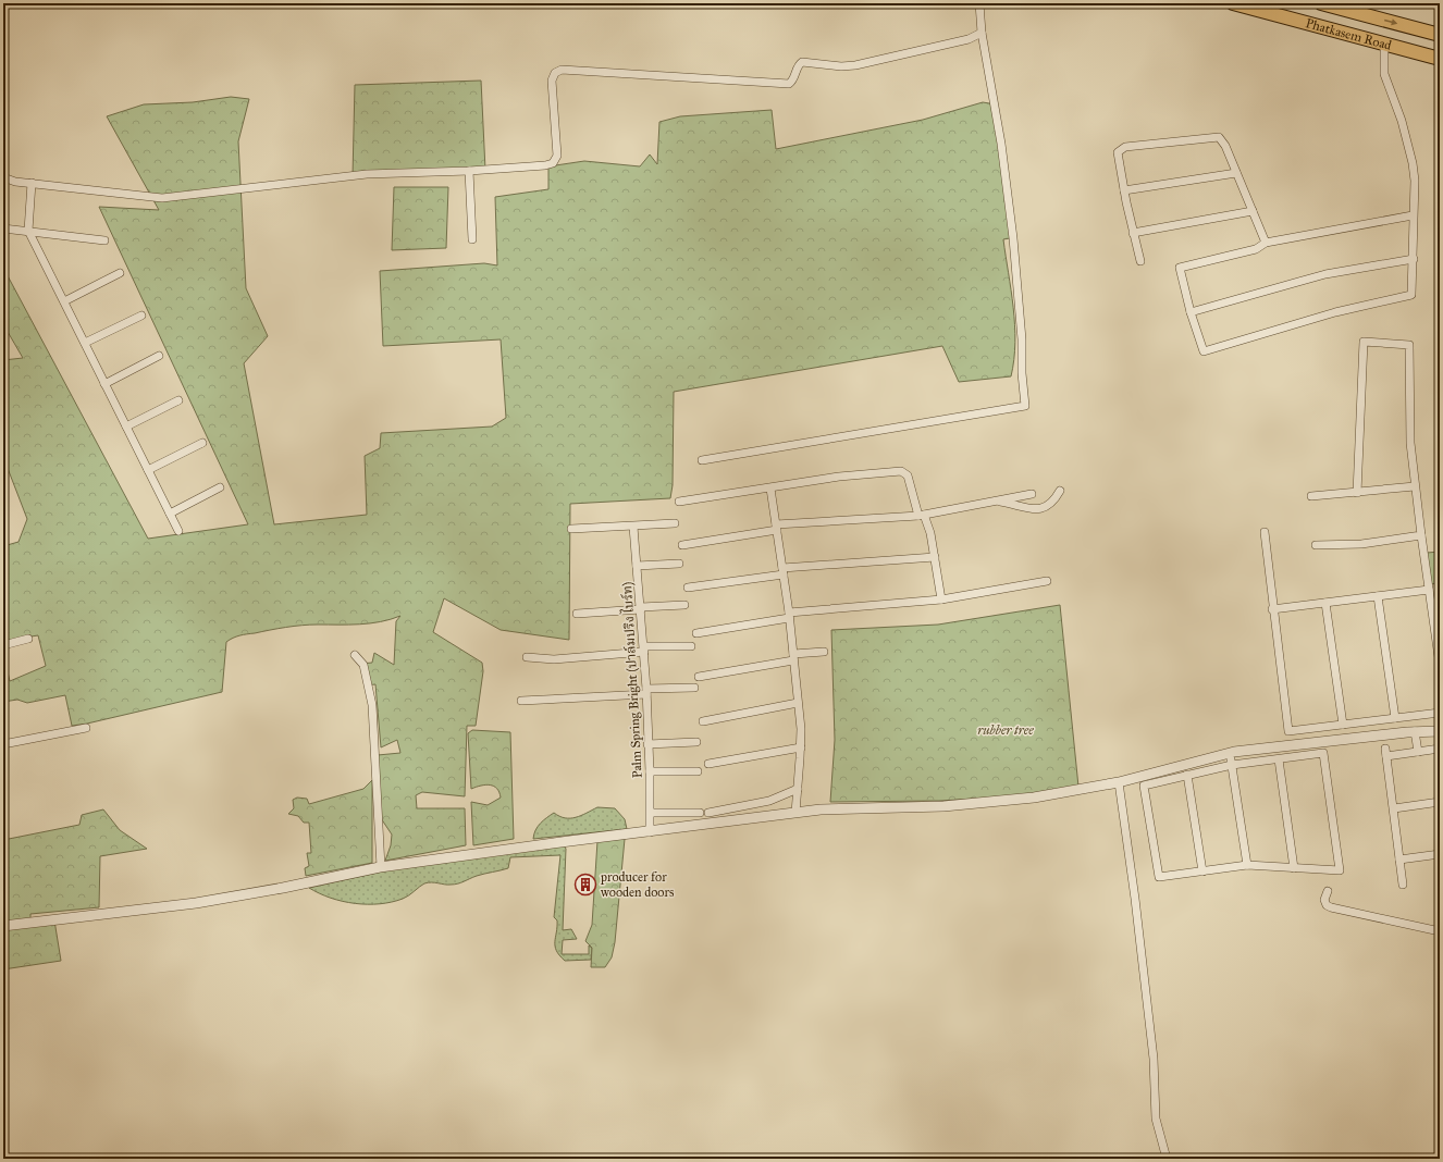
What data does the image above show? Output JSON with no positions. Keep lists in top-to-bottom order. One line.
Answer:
{"streets":{"highway":["Phatkasem Road"],"street":["Palm Spring Bright (ปาล์มปริง ไบร์ท)"]},"parks":["rubber tree"],"places":{"building":["producer for wooden doors"]}}
